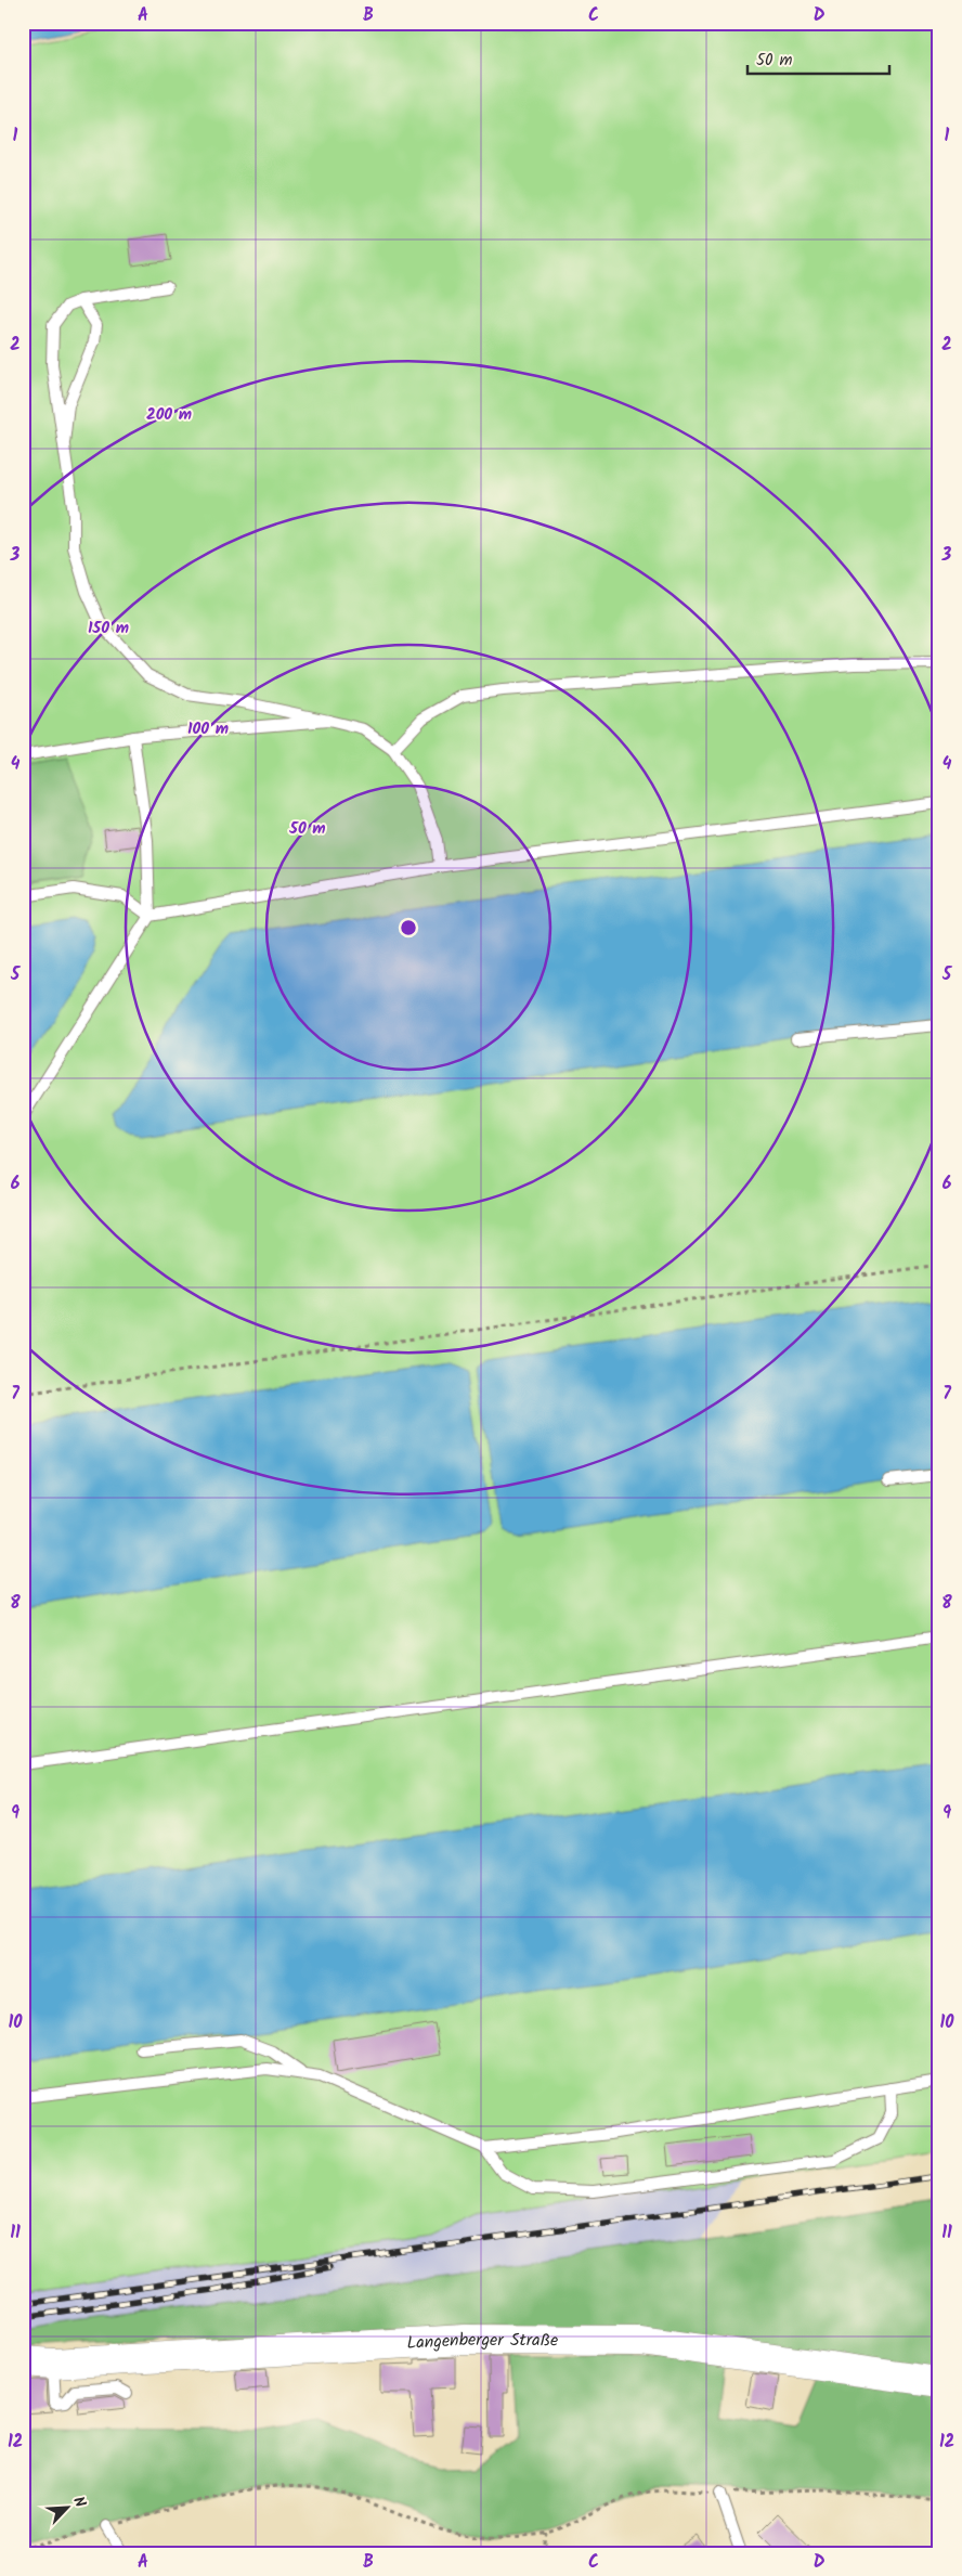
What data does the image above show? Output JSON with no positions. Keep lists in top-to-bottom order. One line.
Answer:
{"streets":{"main road":["Langenberger Straße"]},"scale_bar":"50 m","north":"top right","grid":{"columns":["A","B","C","D"],"rows":["1","2","3","4","5","6","7","8","9","10","11","12"]},"rings":["200 m","150 m","100 m","50 m"]}
